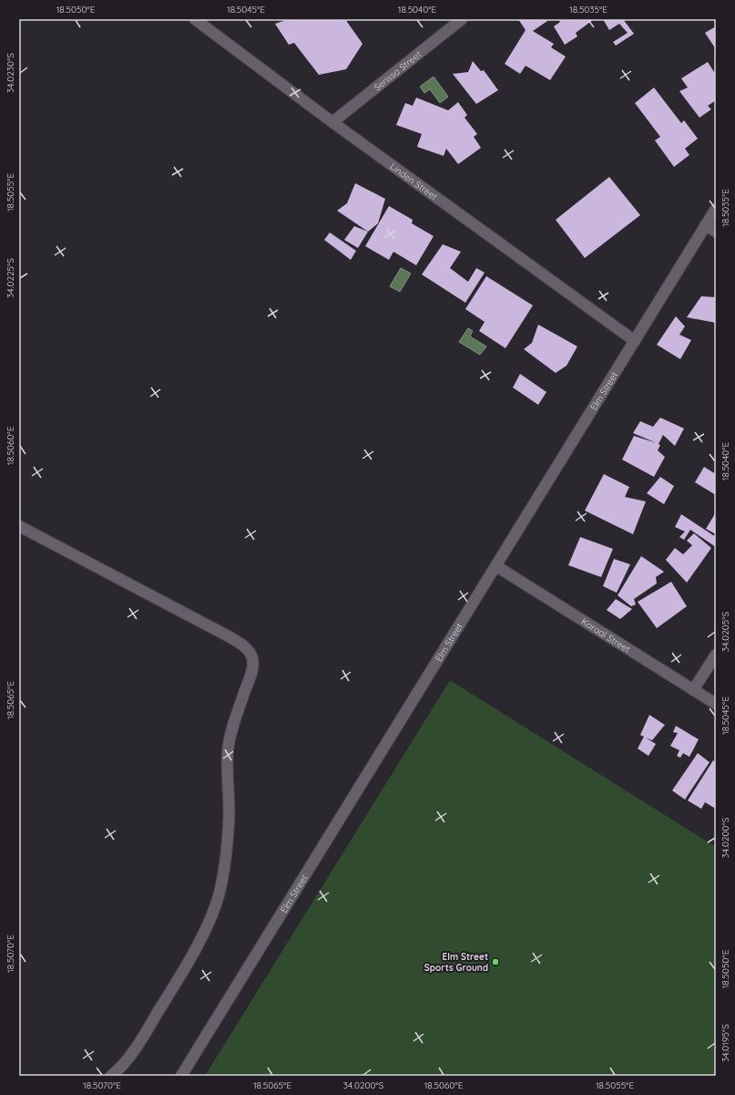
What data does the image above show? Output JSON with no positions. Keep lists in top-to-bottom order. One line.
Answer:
{"streets":{"street":["Serissa Street","Linden Street","Elm Street","Koraal Street"]},"crossings":[["Serissa Street","Linden Street"],["Linden Street","Elm Street"],["Elm Street","Koraal Street"]],"places":["Elm Street Sports Ground"],"coordinates":["18.5050°E","18.5045°E","18.5040°E","18.5035°E","34.0230°S","18.5055°E","34.0225°S","18.5060°E","34.0205°S","18.5065°E","34.0200°S","18.5070°E","34.0195°S"]}
